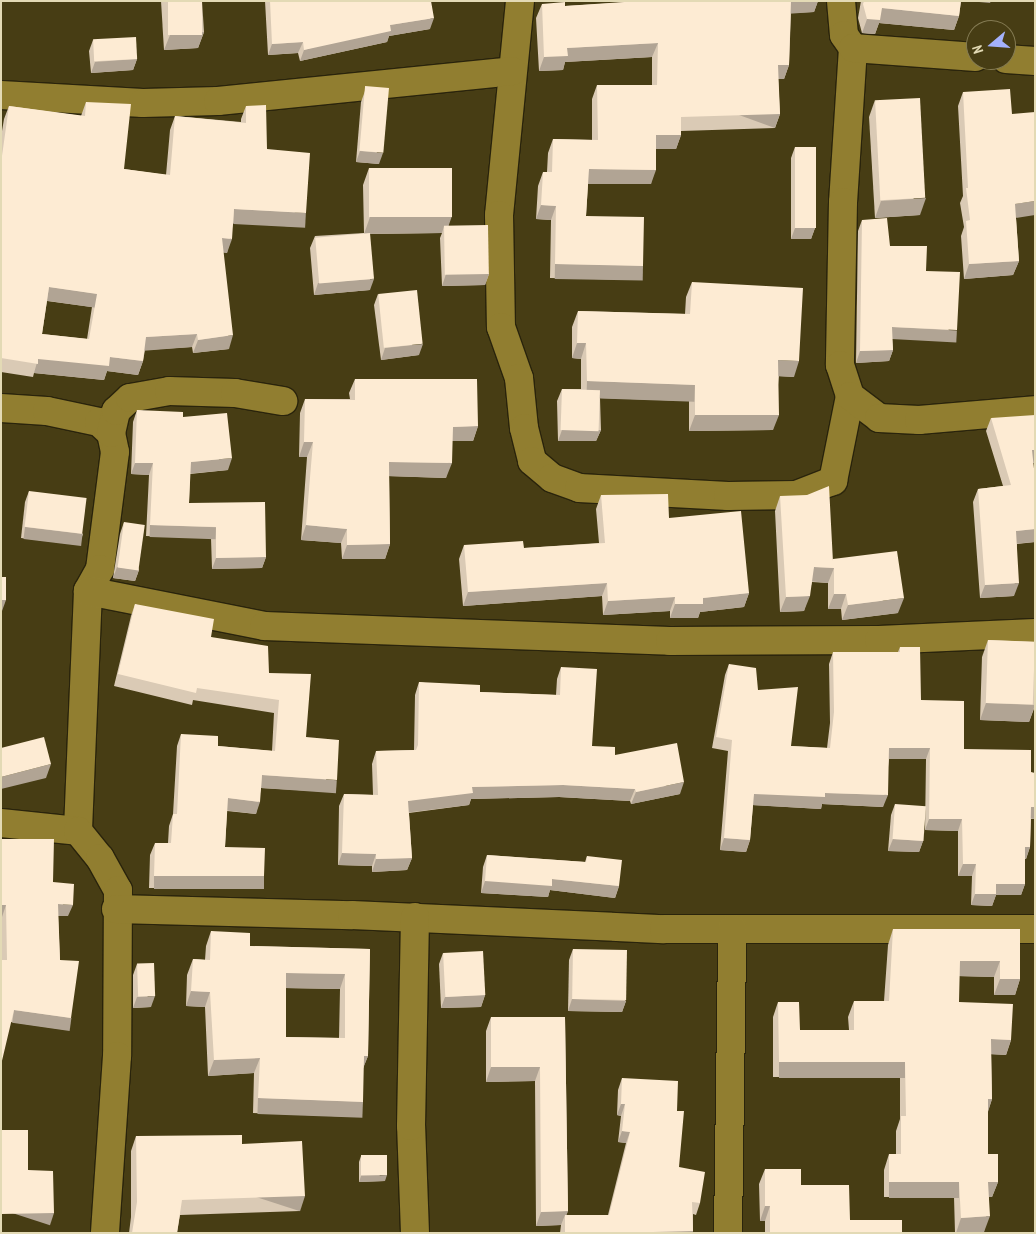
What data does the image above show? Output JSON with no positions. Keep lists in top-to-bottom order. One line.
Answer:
{"north":"left"}
